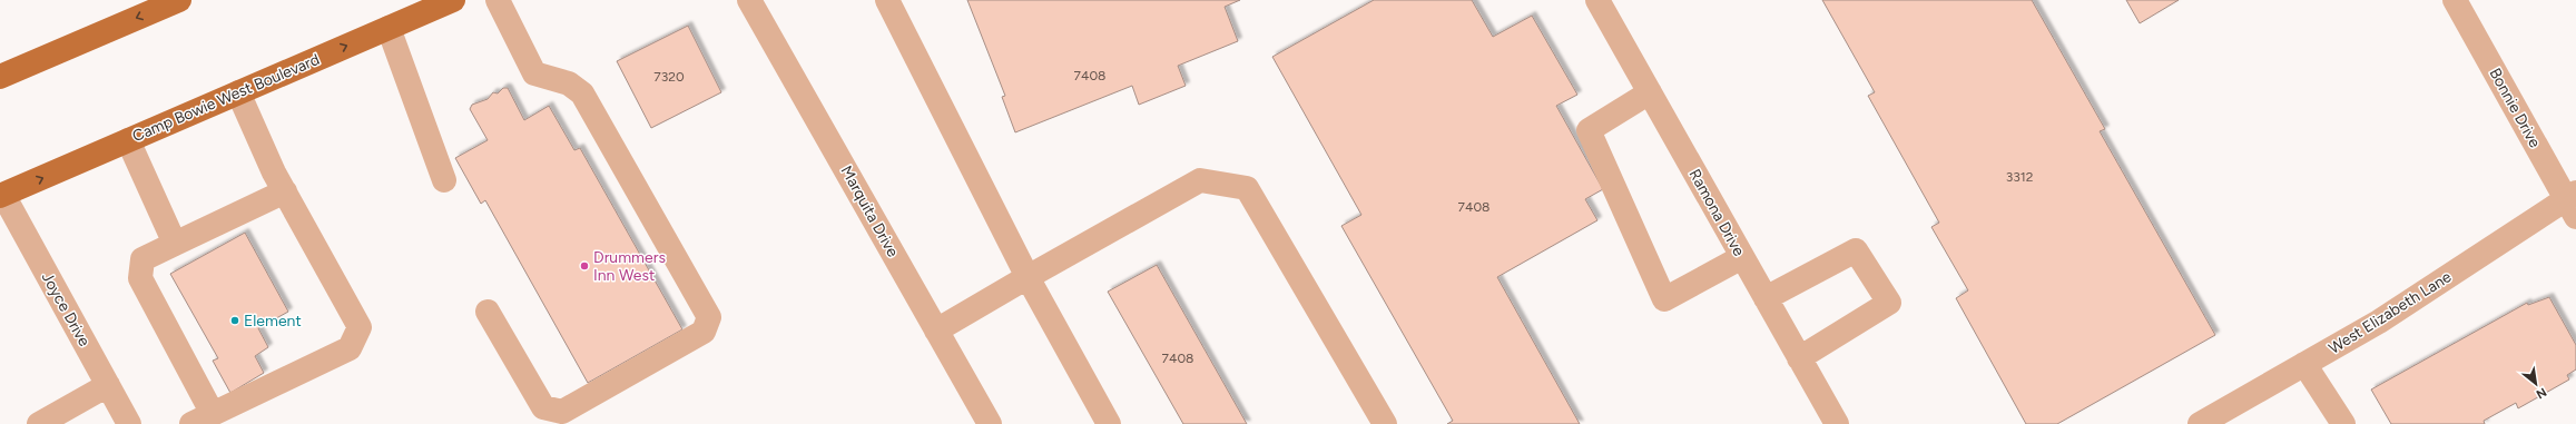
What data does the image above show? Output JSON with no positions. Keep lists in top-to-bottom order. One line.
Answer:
{"streets":{"main road":["Camp Bowie West Boulevard"],"street":["Bonnie Drive","Marquita Drive","Ramona Drive","Joyce Drive","West Elizabeth Lane"]},"crossings":[["Camp Bowie West Boulevard","Joyce Drive"],["Bonnie Drive","West Elizabeth Lane"]],"places":["Drummers Inn West","Element"],"house_numbers":["7408","7320","3312","7408","7408"],"north":"bottom right"}
